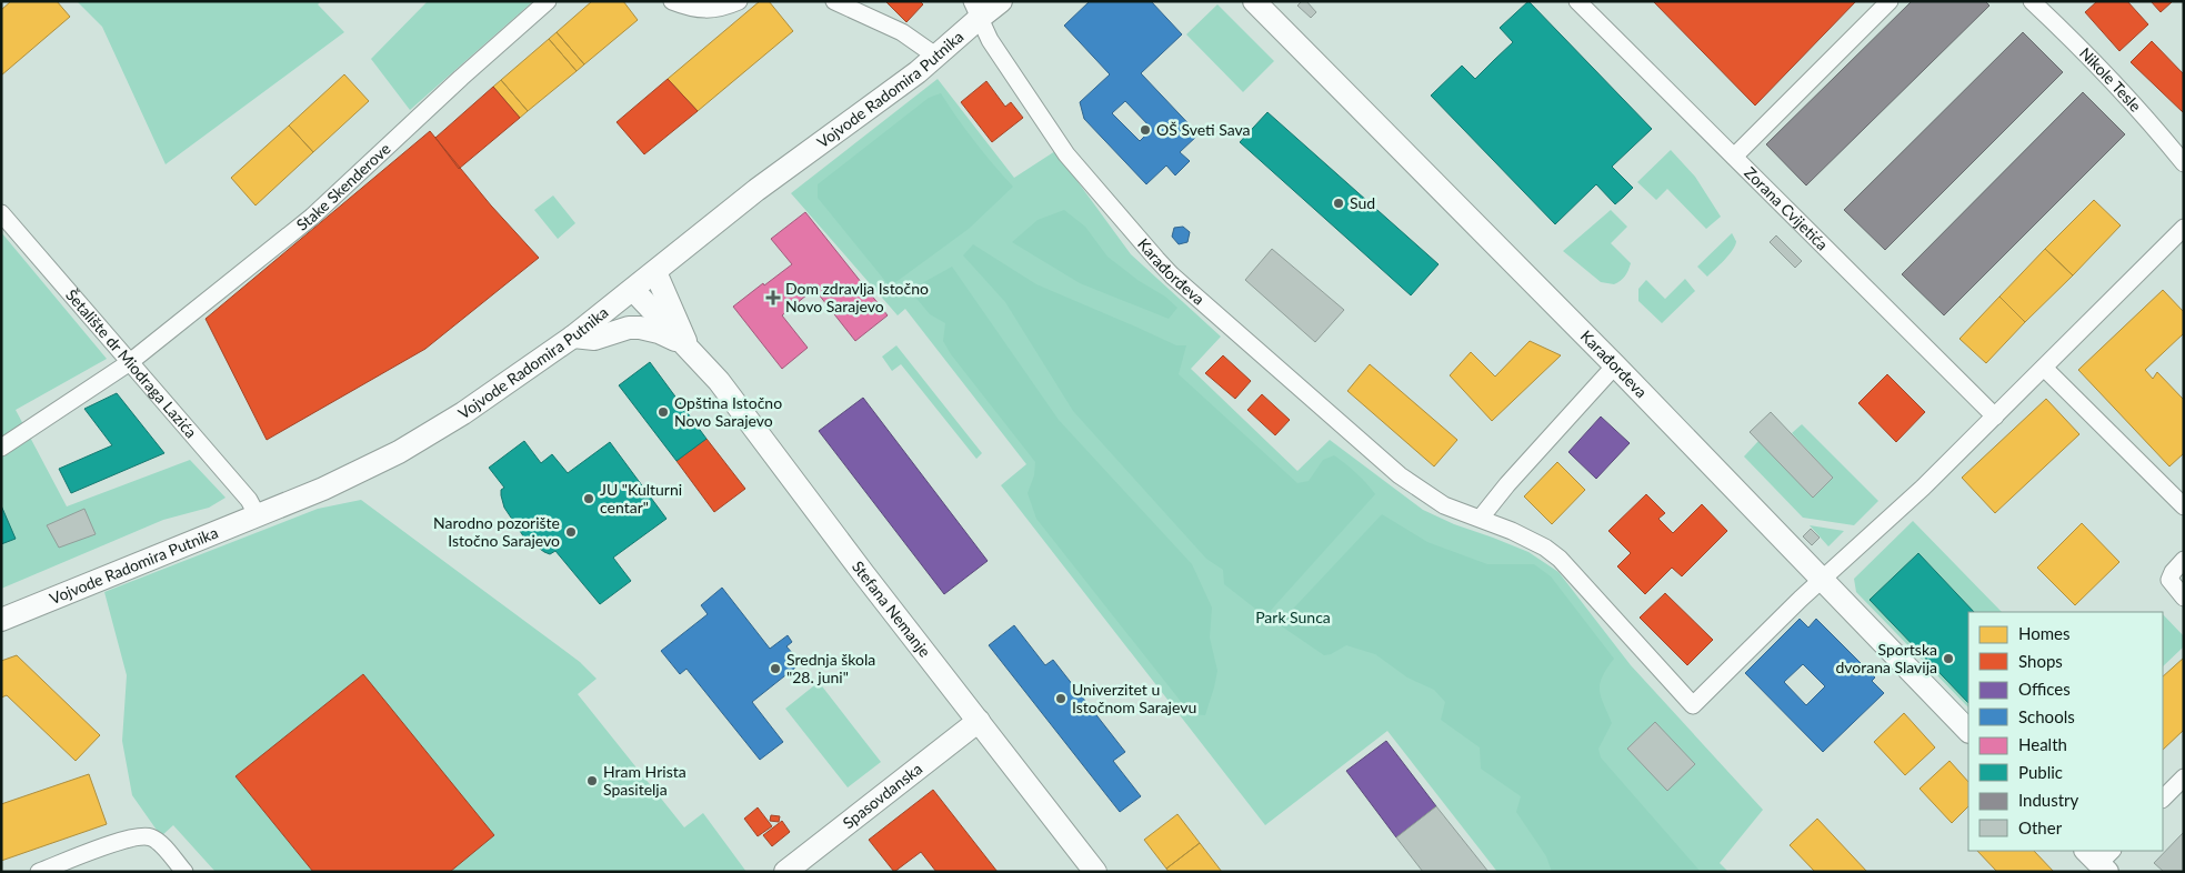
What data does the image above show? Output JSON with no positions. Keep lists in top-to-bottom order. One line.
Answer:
{"streets":{"main road":["Vojvode Radomira Putnika","Karađorđeva","Stefana Nemanje","Spasovdanska"],"street":["Nikole Tesle","Stake Skenderove","Zorana Cvijetića","Šetalište dr Miodraga Lazića"]},"crossings":[["Vojvode Radomira Putnika","Karađorđeva"],["Vojvode Radomira Putnika","Šetalište dr Miodraga Lazića"],["Vojvode Radomira Putnika","Stefana Nemanje"],["Stake Skenderove","Šetalište dr Miodraga Lazića"],["Stefana Nemanje","Spasovdanska"]],"parks":["Park Sunca"],"places":{"other":["OŠ Sveti Sava","Sud","Opština Istočno Novo Sarajevo","JU \"Kulturni centar\"","Narodno pozorište Istočno Sarajevo","Sportska dvorana Slavija","Srednja škola \"28. juni\"","Univerzitet u Istočnom Sarajevu","Hram Hrista Spasitelja"],"health":["Dom zdravlja Istočno Novo Sarajevo"]},"legend":["Homes","Shops","Offices","Schools","Health","Public","Industry","Other"]}
